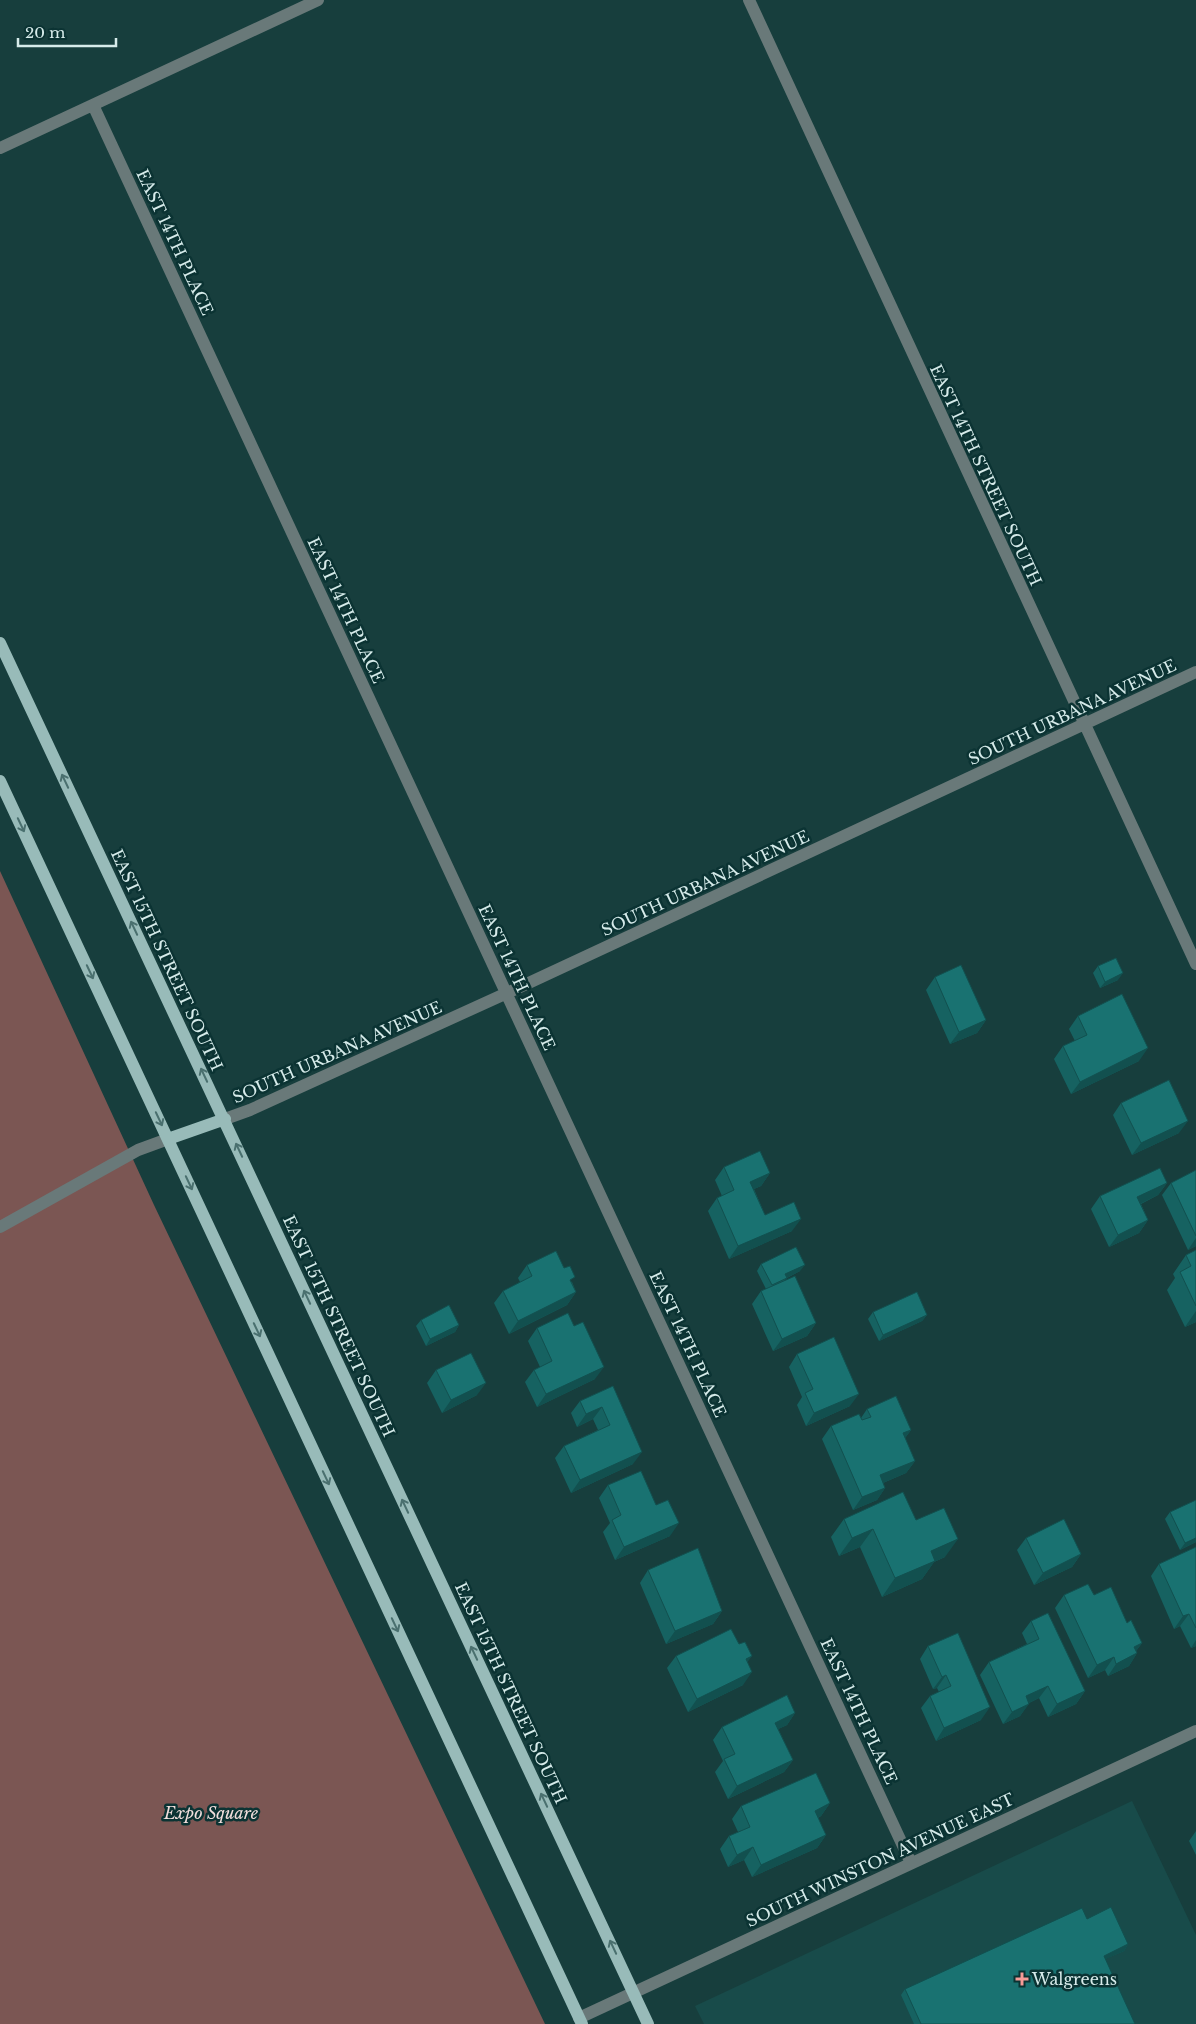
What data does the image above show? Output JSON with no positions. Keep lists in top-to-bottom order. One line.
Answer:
{"streets":{"main road":["EAST 15TH STREET SOUTH"],"street":["EAST 14TH PLACE","EAST 14TH STREET SOUTH","SOUTH URBANA AVENUE","SOUTH WINSTON AVENUE EAST"]},"crossings":[["EAST 14TH PLACE","SOUTH URBANA AVENUE"],["EAST 14TH PLACE","SOUTH WINSTON AVENUE EAST"],["EAST 14TH STREET SOUTH","SOUTH URBANA AVENUE"],["SOUTH URBANA AVENUE","EAST 15TH STREET SOUTH"],["EAST 15TH STREET SOUTH","SOUTH WINSTON AVENUE EAST"]],"parks":["Expo Square"],"places":{"health":["Walgreens"]},"scale_bar":"20 m"}
